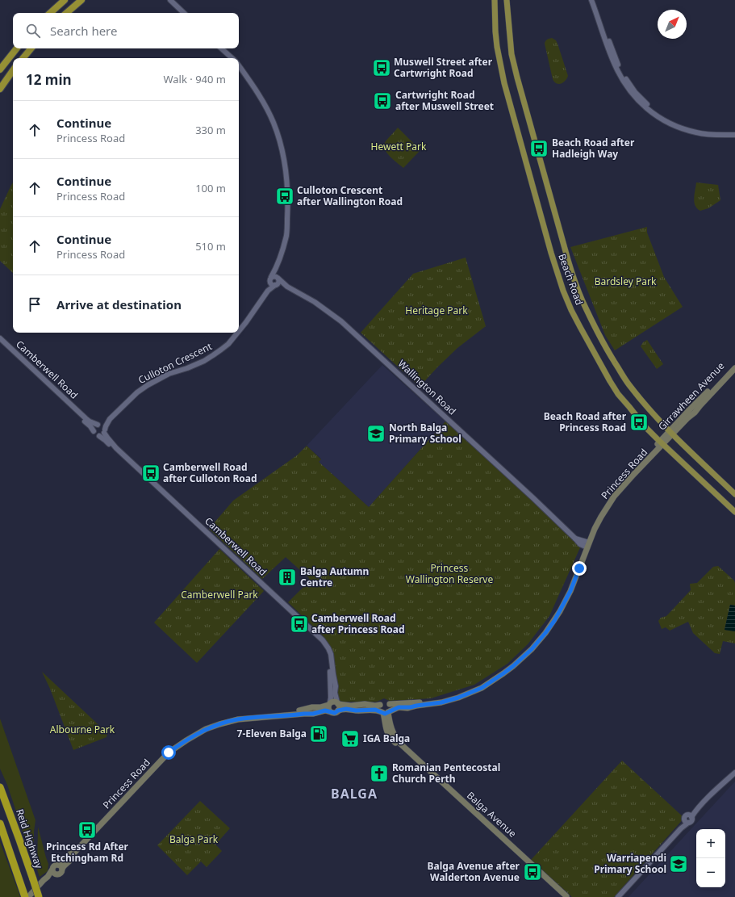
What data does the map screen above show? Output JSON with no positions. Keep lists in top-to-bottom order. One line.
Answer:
{"streets":{"highway":["Reid Highway"],"main road":["Beach Road","Girrawheen Avenue","Princess Road","Balga Avenue"],"street":["Culloton Crescent","Camberwell Road","Wallington Road"]},"crossings":[["Beach Road","Girrawheen Avenue"],["Beach Road","Princess Road"],["Culloton Crescent","Camberwell Road"],["Culloton Crescent","Wallington Road"],["Camberwell Road","Princess Road"],["Wallington Road","Princess Road"],["Girrawheen Avenue","Princess Road"],["Princess Road","Balga Avenue"]],"districts":["BALGA"],"parks":["Hewett Park","Bardsley Park","Heritage Park","Princess Wallington Reserve","Camberwell Park","Albourne Park","Balga Park"],"places":{"bus stop":["Muswell Street after Cartwright Road","Cartwright Road after Muswell Street","Beach Road after Hadleigh Way","Culloton Crescent after Wallington Road","Beach Road after Princess Road","Camberwell Road after Culloton Road","Camberwell Road after Princess Road","Princess Rd After Etchingham Rd","Balga Avenue after Walderton Avenue"],"school or university":["North Balga Primary School","Warriapendi Primary School"],"building":["Balga Autumn Centre"],"fuel station":["7-Eleven Balga"],"supermarket":["IGA Balga"],"church":["Romanian Pentecostal Church Perth"]},"north":"top right","page":{"search":"Search here","heading":["12 min","Walk · 940 m"],"list":[["Continue","Princess Road","330 m"],["Continue","Princess Road","100 m"],["Continue","Princess Road","510 m"],"Arrive at destination"],"map_buttons":["+","−"]}}
